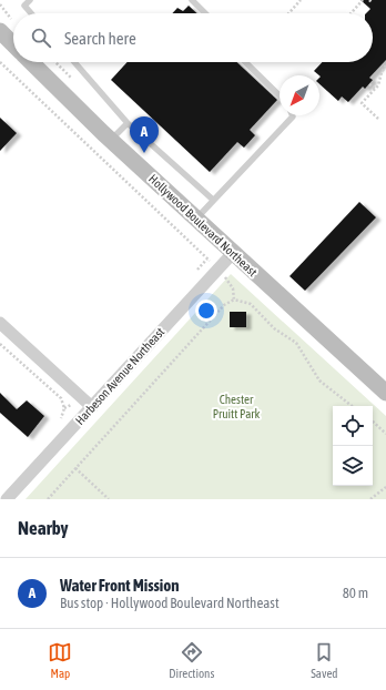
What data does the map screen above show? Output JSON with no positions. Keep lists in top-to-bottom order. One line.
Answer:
{"streets":{"street":["Hollywood Boulevard Northeast","Harbeson Avenue Northeast"]},"crossings":[["Hollywood Boulevard Northeast","Harbeson Avenue Northeast"]],"parks":["Chester Pruitt Park"],"north":"bottom left","page":{"search":"Search here","pins":"A","heading":"Nearby","list":[{"mark":"A","name":"Water Front Mission","note":"Bus stop · Hollywood Boulevard Northeast","value":"80 m"}],"nav":["Map","Directions","Saved"]}}
